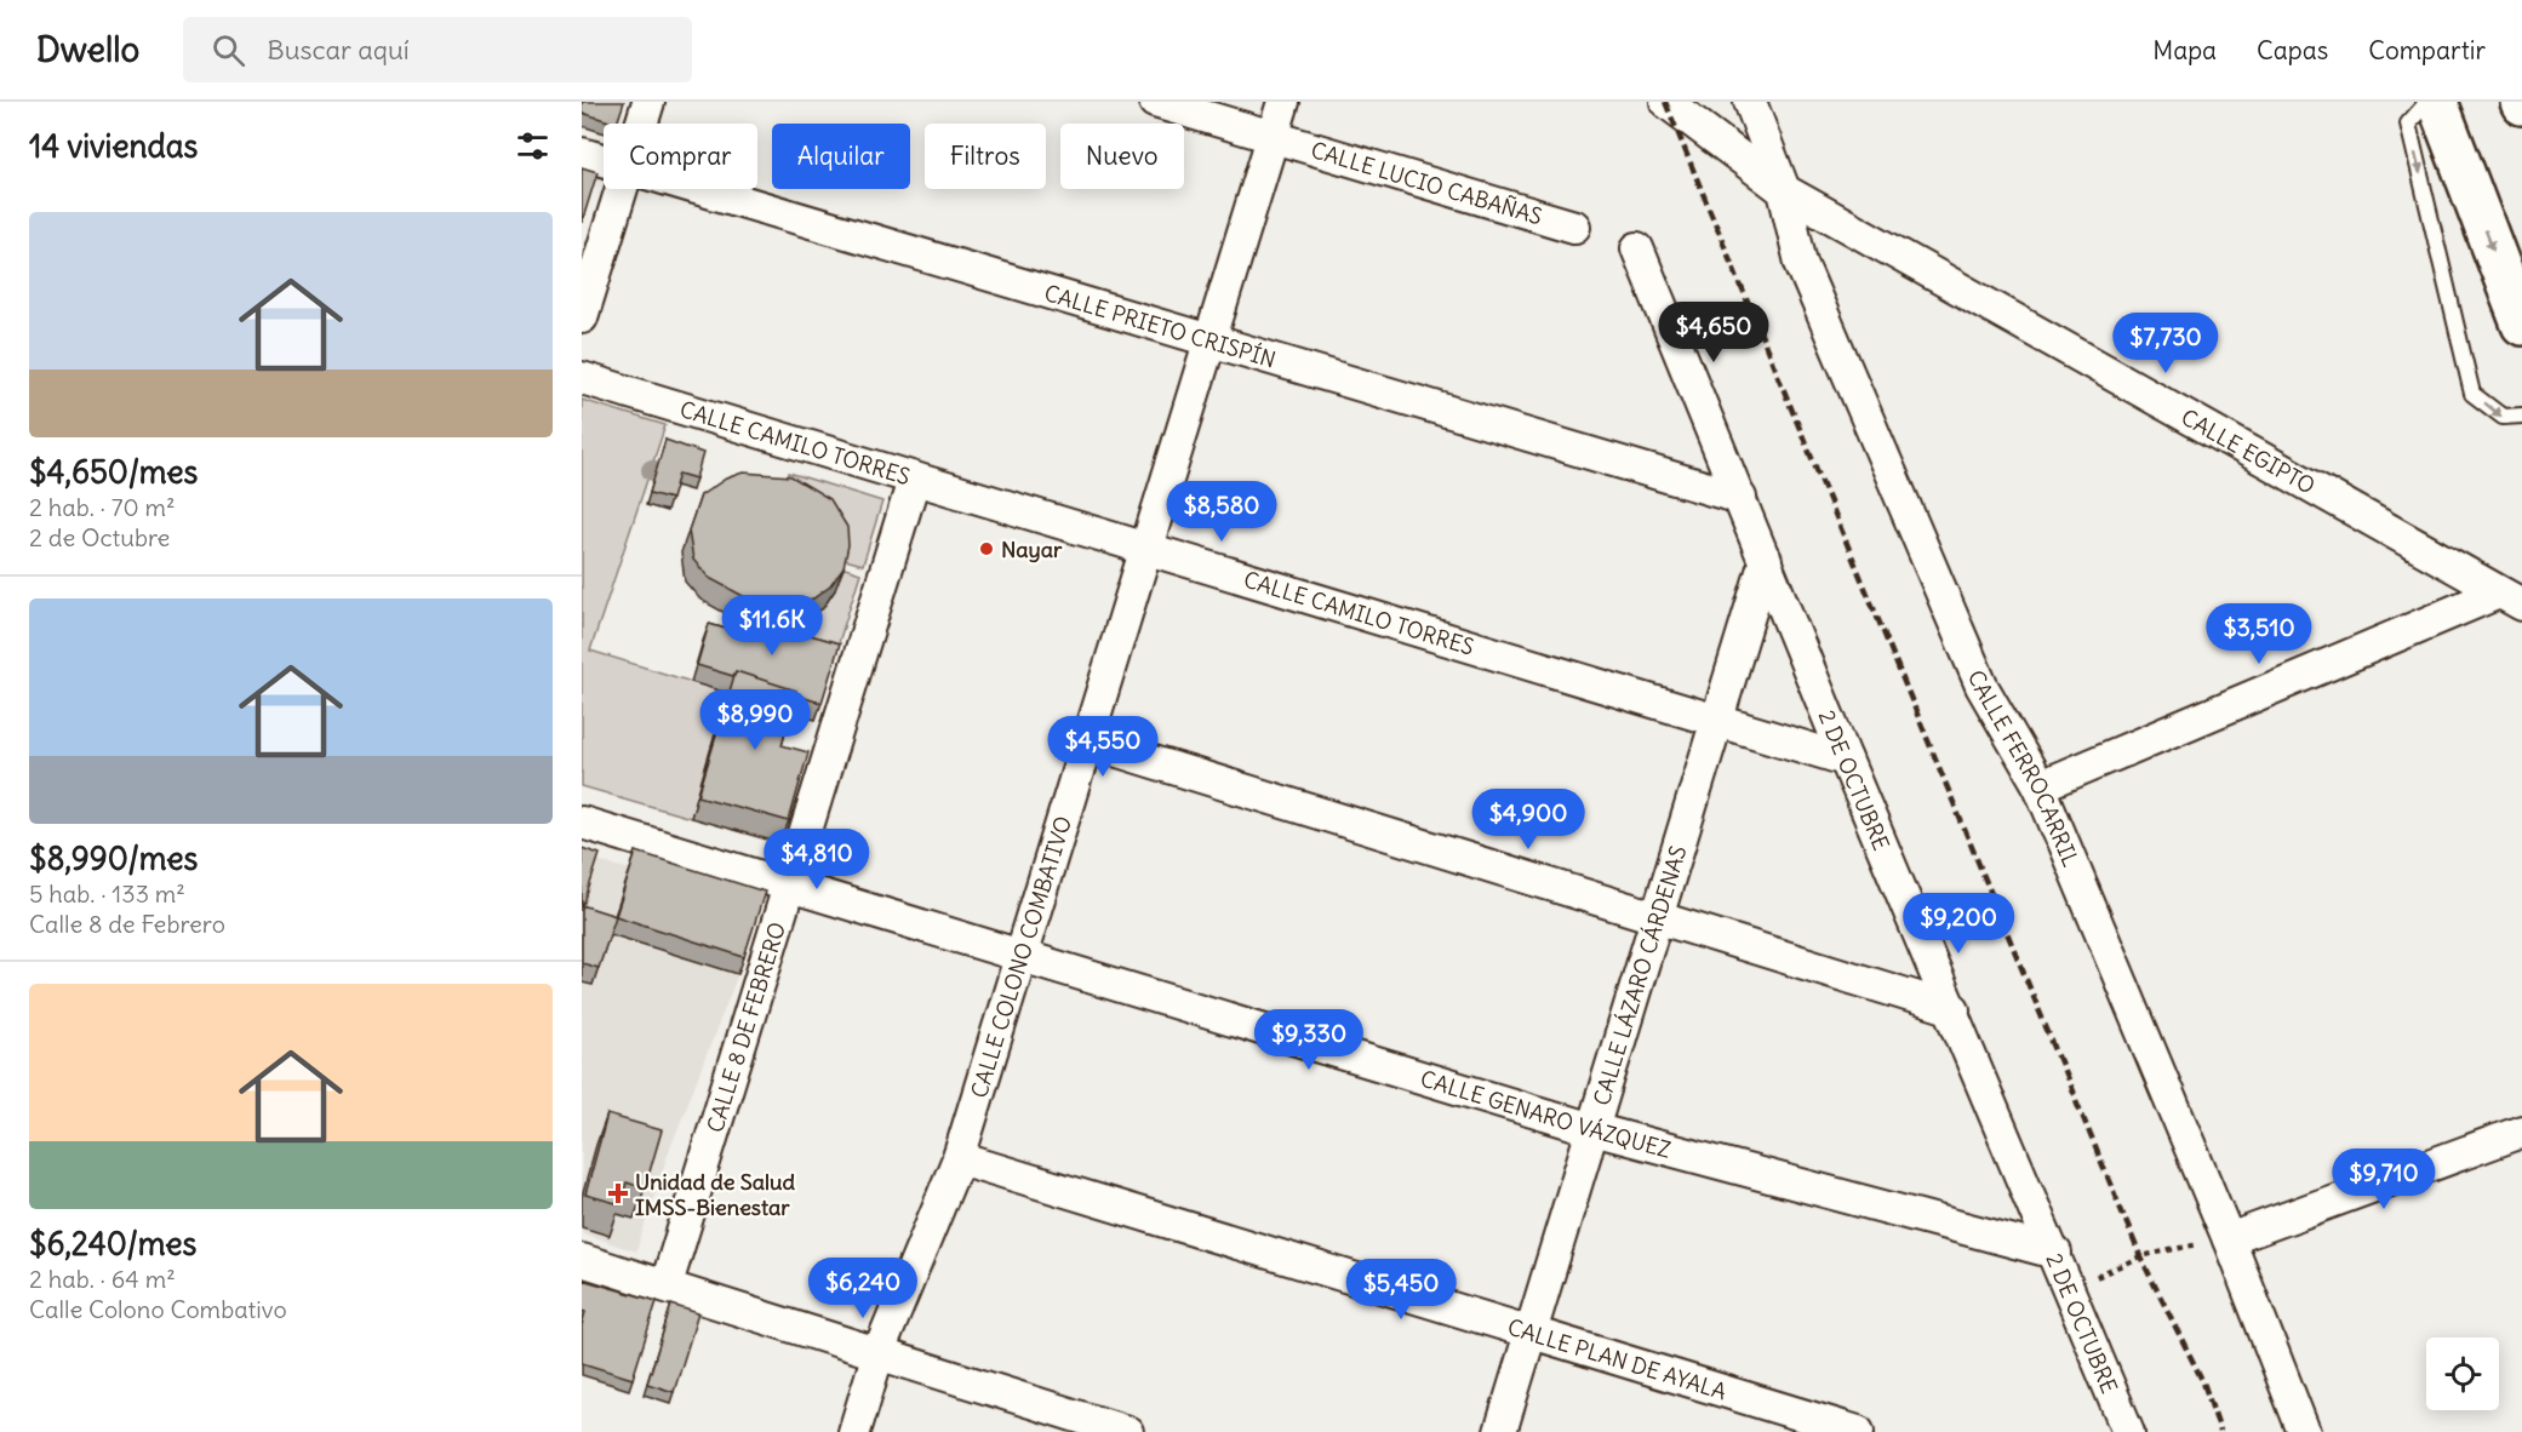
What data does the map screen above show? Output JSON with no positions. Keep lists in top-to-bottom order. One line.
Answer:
{"streets":{"street":["CALLE LUCIO CABAÑAS","CALLE PRIETO CRISPÍN","CALLE CAMILO TORRES","CALLE EGIPTO","CALLE FERROCARRIL","2 DE OCTUBRE","CALLE COLONO COMBATIVO","CALLE LÁZARO CÁRDENAS","CALLE 8 DE FEBRERO","CALLE GENARO VÁZQUEZ","CALLE PLAN DE AYALA"]},"crossings":[["CALLE LUCIO CABAÑAS","CALLE COLONO COMBATIVO"],["CALLE PRIETO CRISPÍN","2 DE OCTUBRE"],["CALLE PRIETO CRISPÍN","CALLE COLONO COMBATIVO"],["CALLE CAMILO TORRES","2 DE OCTUBRE"],["CALLE CAMILO TORRES","CALLE COLONO COMBATIVO"],["CALLE CAMILO TORRES","CALLE LÁZARO CÁRDENAS"],["CALLE CAMILO TORRES","CALLE 8 DE FEBRERO"],["CALLE EGIPTO","CALLE FERROCARRIL"],["2 DE OCTUBRE","CALLE LÁZARO CÁRDENAS"],["2 DE OCTUBRE","CALLE GENARO VÁZQUEZ"],["CALLE COLONO COMBATIVO","CALLE GENARO VÁZQUEZ"],["CALLE COLONO COMBATIVO","CALLE PLAN DE AYALA"],["CALLE LÁZARO CÁRDENAS","CALLE GENARO VÁZQUEZ"],["CALLE LÁZARO CÁRDENAS","CALLE PLAN DE AYALA"],["CALLE 8 DE FEBRERO","CALLE GENARO VÁZQUEZ"]],"places":{"other":["Nayar"],"health":["Unidad de Salud IMSS-Bienestar"]},"page":{"header":"Dwello","search":"Buscar aquí","nav":["Mapa","Capas","Compartir"],"heading":"14 viviendas","chip":["Comprar","Alquilar","Filtros","Nuevo"],"list":[{"name":"$4,650/mes","note":"2 hab. · 70 m² · 2 de Octubre"},{"name":"$8,990/mes","note":"5 hab. · 133 m² · Calle 8 de Febrero"},{"name":"$6,240/mes","note":"2 hab. · 64 m² · Calle Colono Combativo"}],"price":["$4,650","$7,730","$8,580","$11.6K","$3,510","$8,990","$4,550","$4,900","$4,810","$9,200","$9,330","$9,710","$6,240","$5,450"]}}
